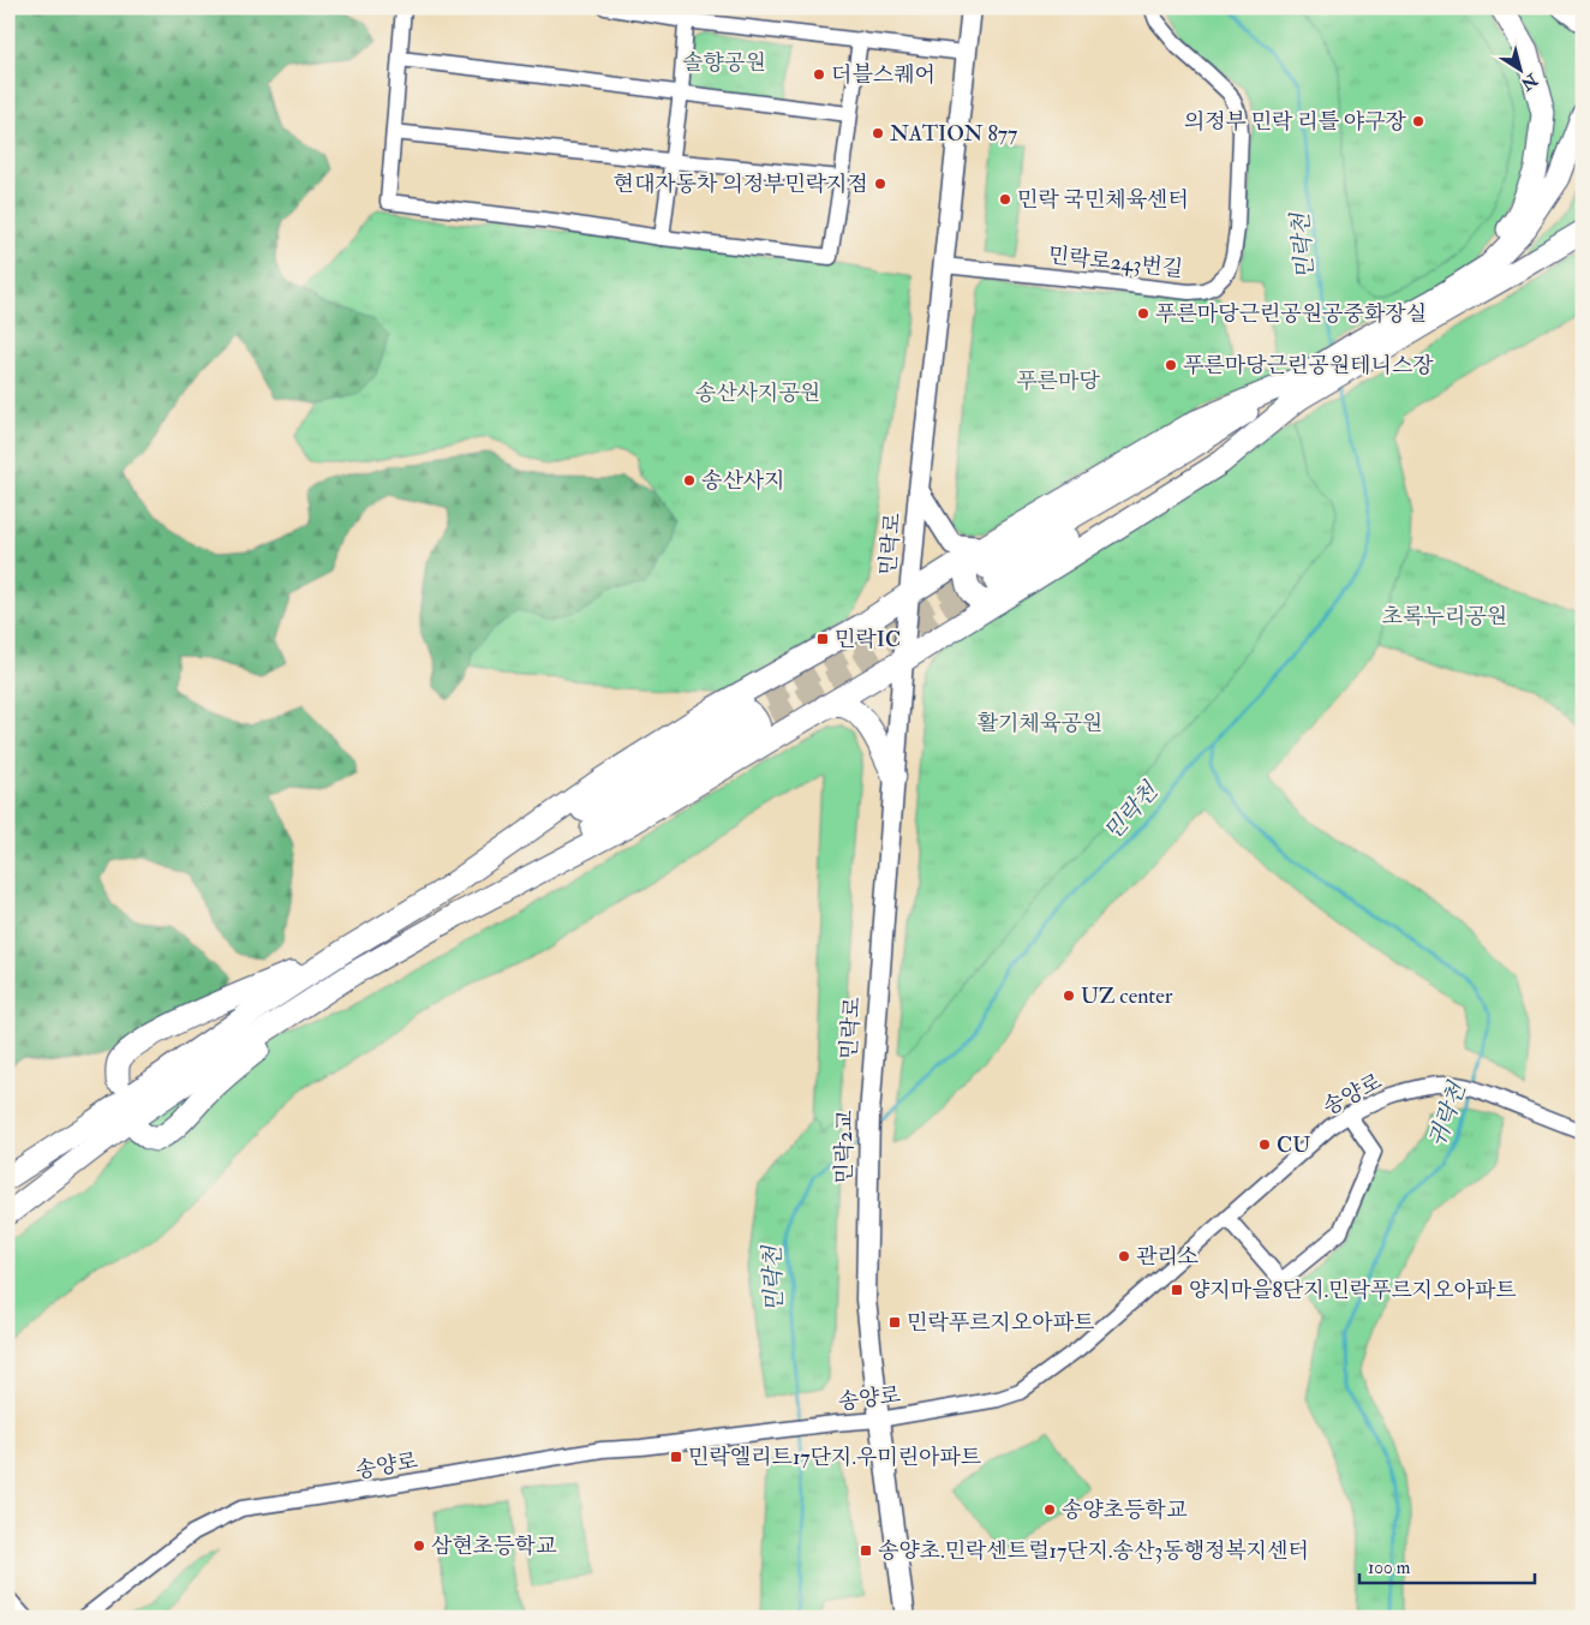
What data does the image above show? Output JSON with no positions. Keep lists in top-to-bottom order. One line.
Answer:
{"streets":{"main road":["민락로","민락2교"],"street":["민락로243번길","송양로"]},"crossings":[["민락로243번길","민락로"],["민락로","민락2교"],["송양로","민락2교"]],"water":["민락천","귀락천"],"parks":["솔향공원","푸른마당","송산사지공원","초록누리공원","활기체육공원"],"places":{"other":["더블스퀘어","의정부 민락 리틀 야구장","NATION 877","현대자동차 의정부민락지점","민락 국민체육센터","푸른마당근린공원공중화장실","푸른마당근린공원테니스장","송산사지","UZ center","CU","관리소","송양초등학교","삼현초등학교"],"transit":["민락IC","양지마을8단지.민락푸르지오아파트","민락푸르지오아파트","민락엘리트17단지.우미린아파트","송양초.민락센트럴17단지.송산3동행정복지센터"]},"scale_bar":"100 m","north":"bottom right"}
